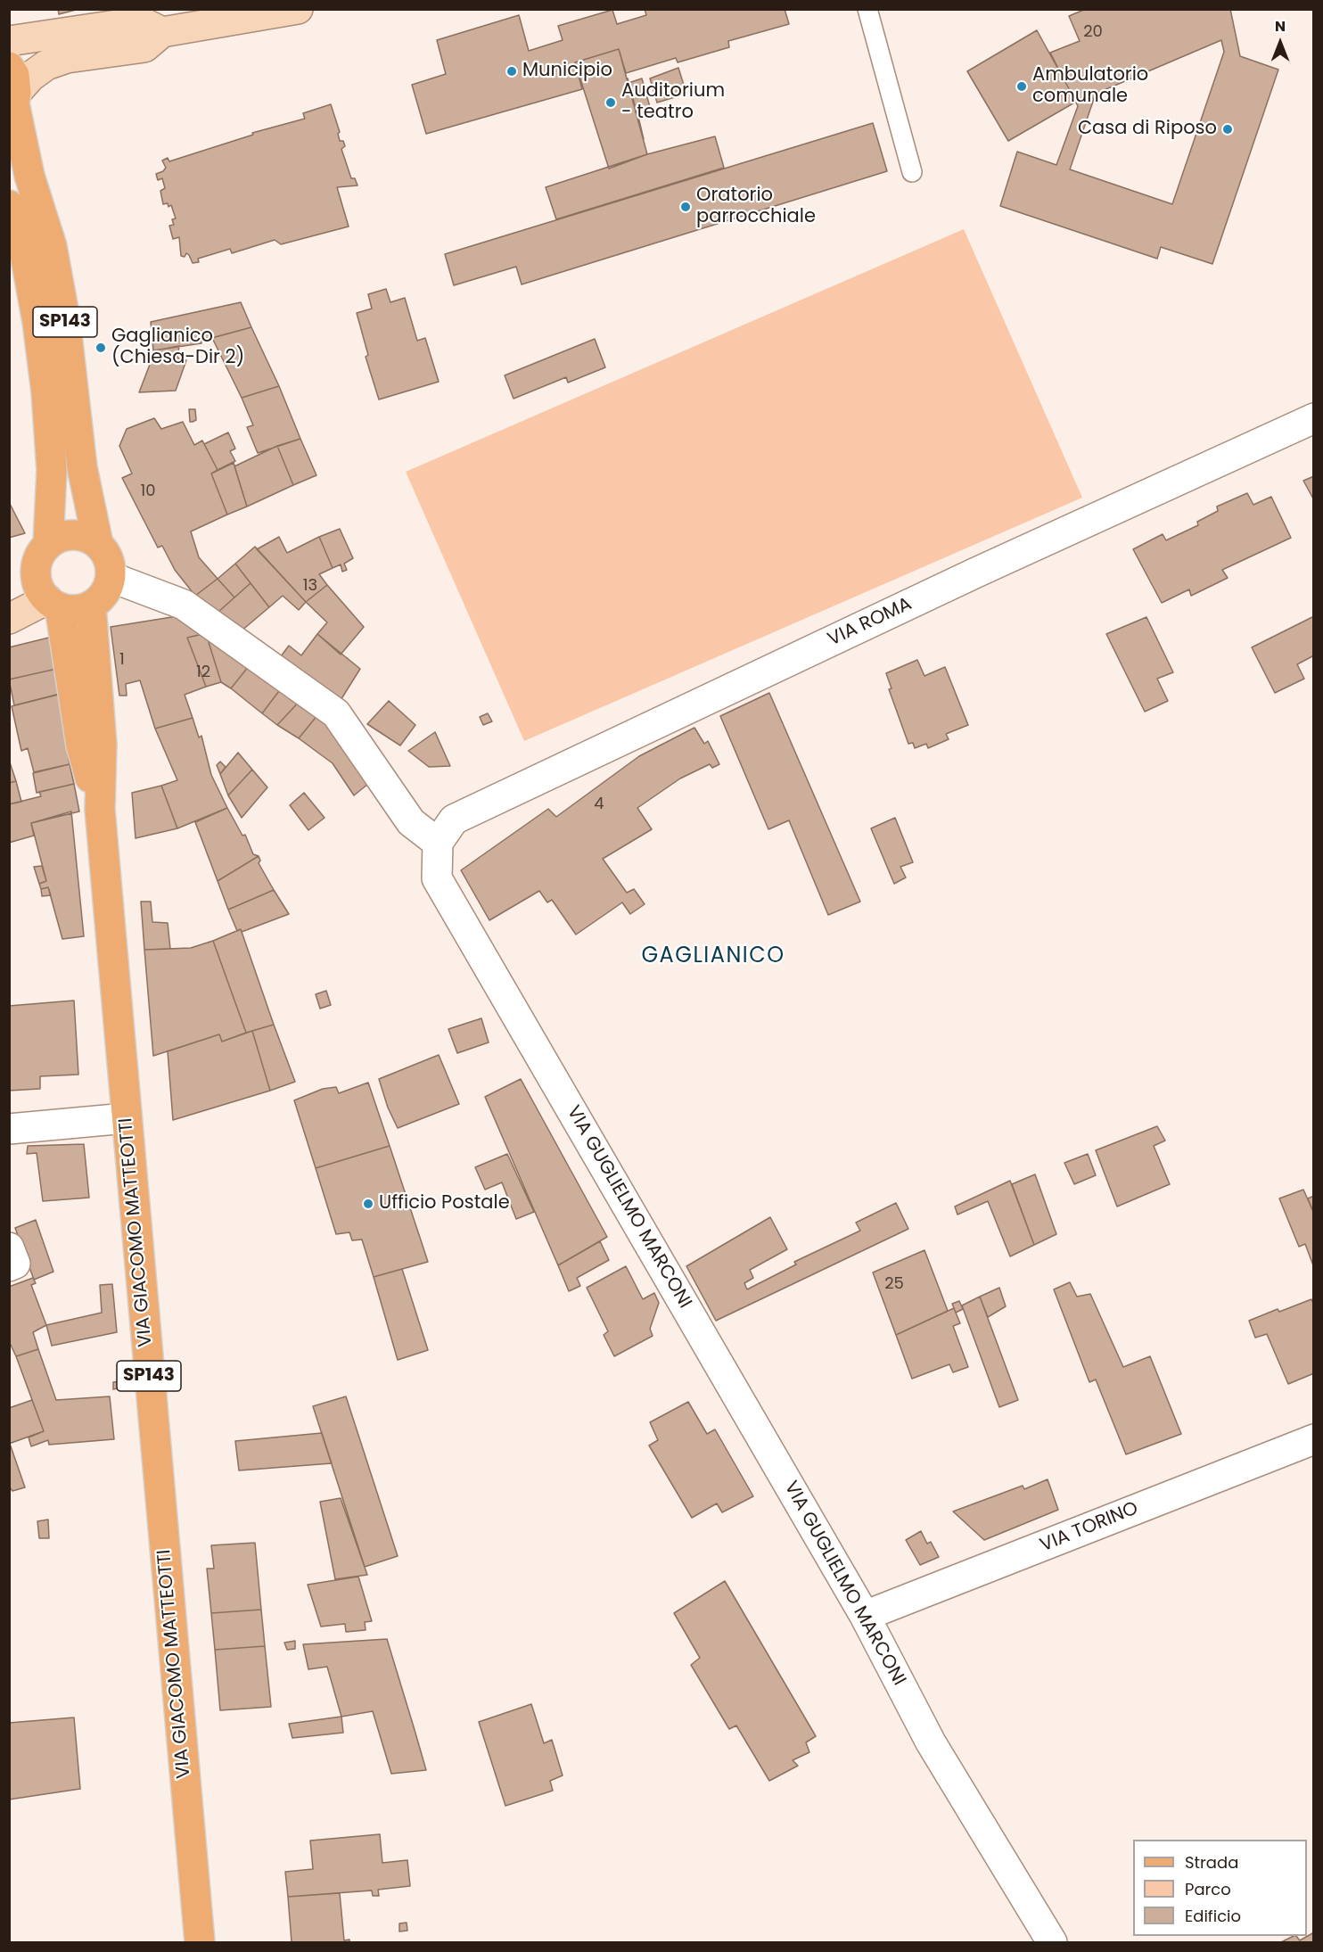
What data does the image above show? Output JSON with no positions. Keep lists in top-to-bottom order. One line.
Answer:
{"streets":{"main road":["SP143","VIA GIACOMO MATTEOTTI"],"street":["VIA ROMA","VIA GUGLIELMO MARCONI","VIA TORINO"]},"crossings":[["SP143","VIA GIACOMO MATTEOTTI"],["VIA ROMA","VIA GUGLIELMO MARCONI"],["VIA GUGLIELMO MARCONI","VIA TORINO"]],"districts":["GAGLIANICO"],"places":["Municipio","Ambulatorio comunale","Auditorium - teatro","Casa di Riposo","Oratorio parrocchiale","Gaglianico (Chiesa-Dir 2)","Ufficio Postale"],"house_numbers":["20","10","13","1","12","4","25"],"legend":["Strada","Parco","Edificio"],"north":"top"}
